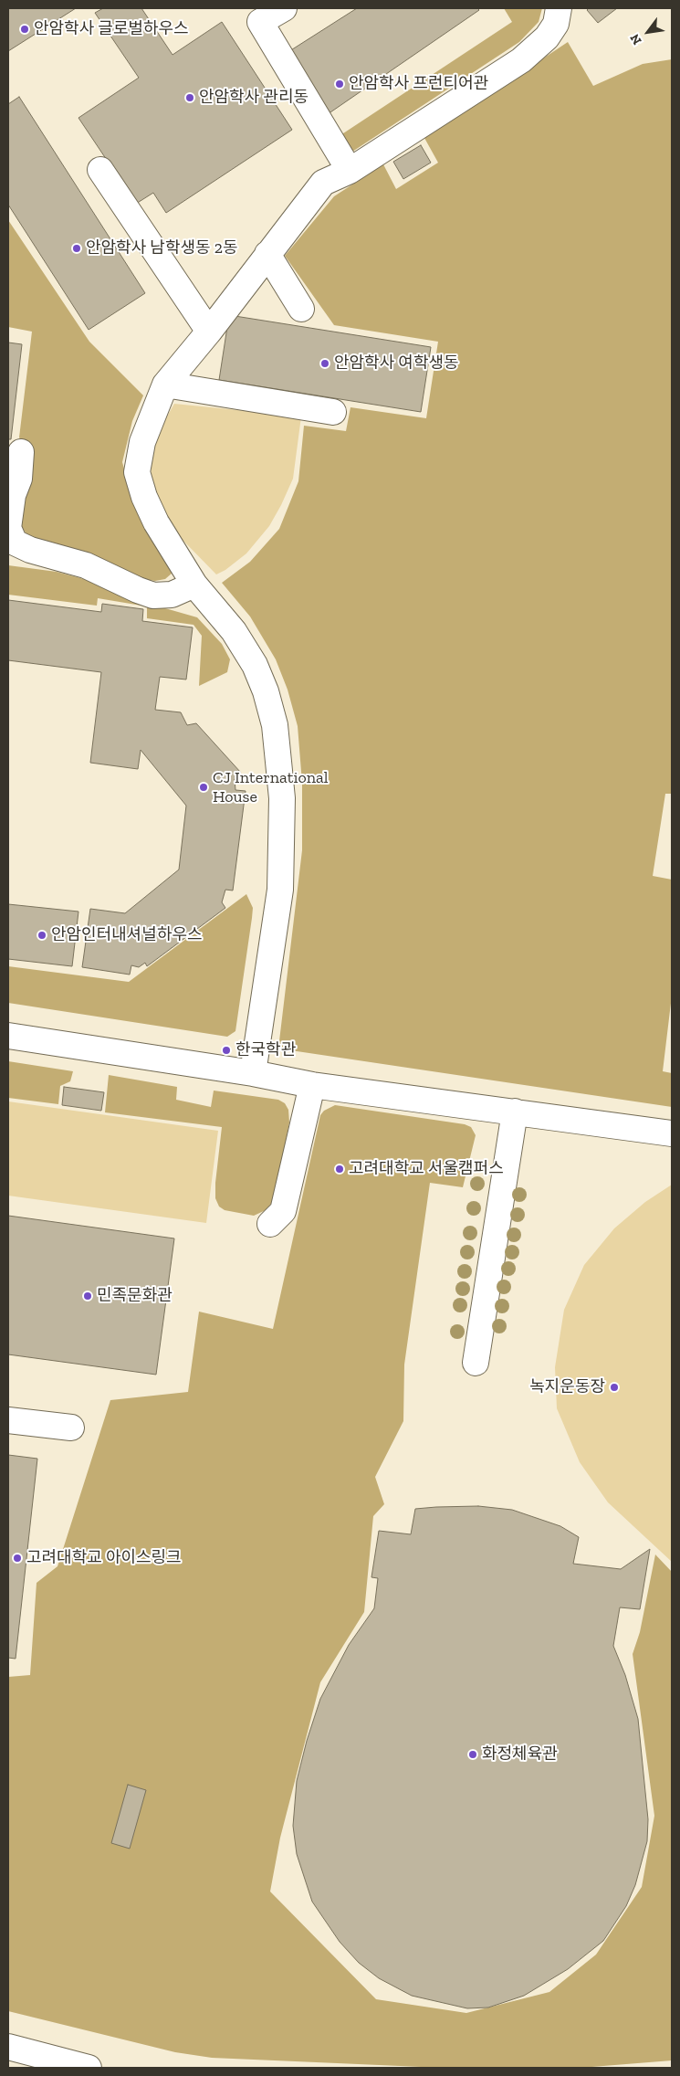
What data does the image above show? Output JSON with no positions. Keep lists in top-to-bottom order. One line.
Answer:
{"places":["안암학사 글로벌하우스","안암학사 프런티어관","안암학사 관리동","안암학사 남학생동 2동","안암학사 여학생동","CJ International House","안암인터내셔널하우스","한국학관","고려대학교 서울캠퍼스","민족문화관","녹지운동장","고려대학교 아이스링크","화정체육관"],"north":"bottom left"}
